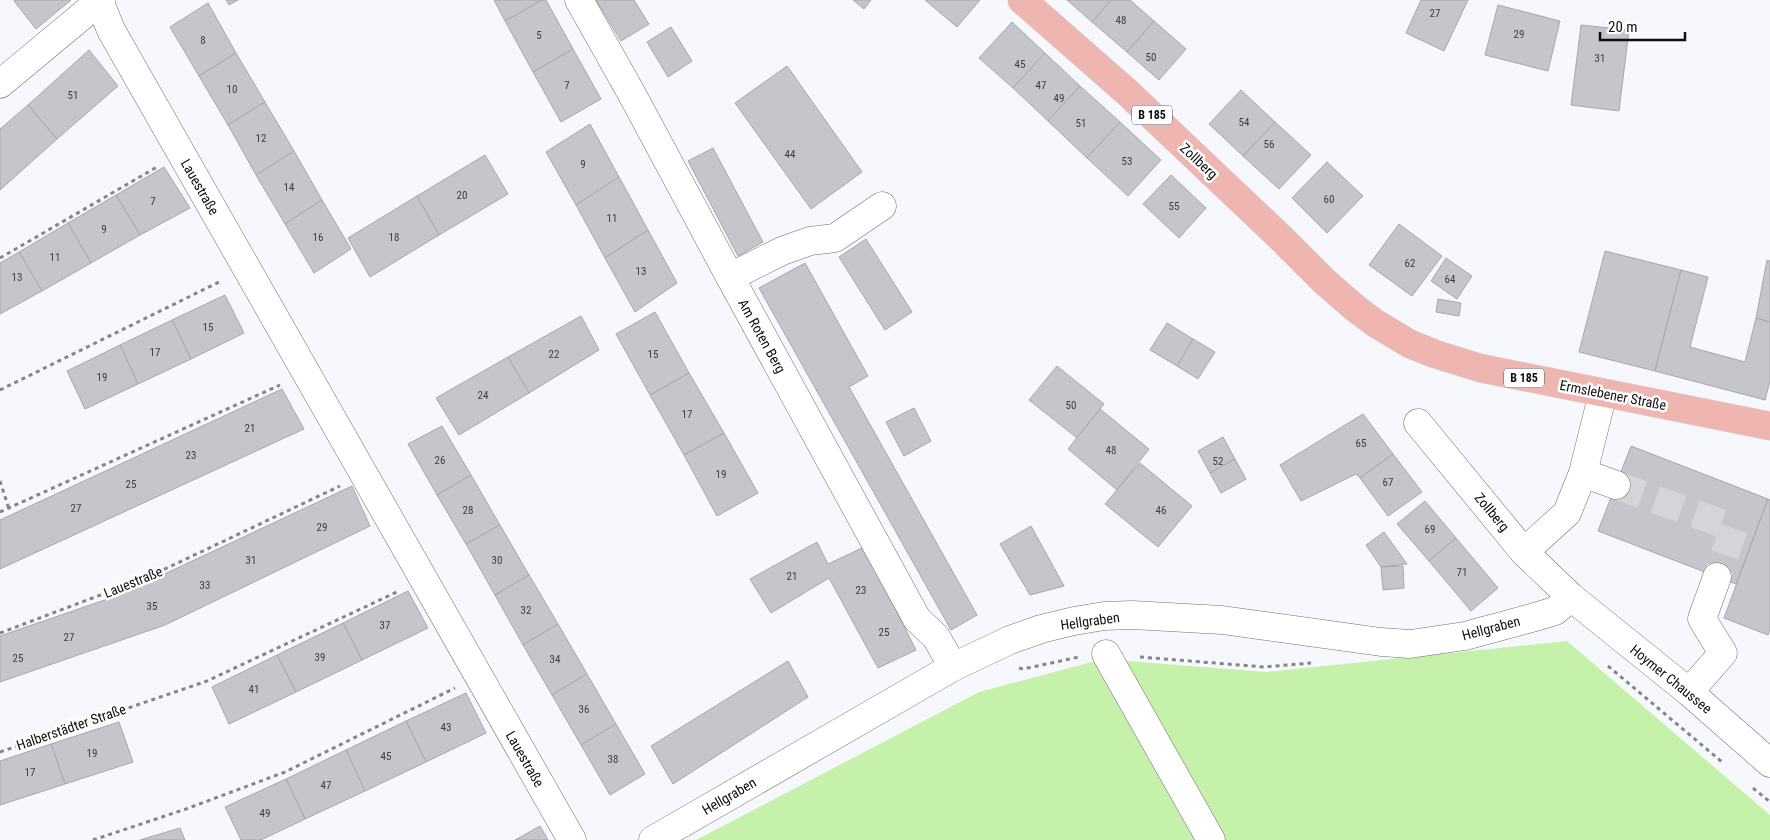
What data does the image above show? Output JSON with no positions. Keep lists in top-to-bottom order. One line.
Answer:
{"streets":{"main road":["B 185","Zollberg","Ermslebener Straße"],"street":["Lauestraße","Am Roten Berg","Hellgraben","Hoymer Chaussee"],"path":["Halberstädter Straße"]},"crossings":[["Zollberg","Ermslebener Straße"],["Zollberg","Hellgraben"],["Zollberg","Hoymer Chaussee"],["Lauestraße","Halberstädter Straße"],["Am Roten Berg","Hellgraben"],["Hellgraben","Hoymer Chaussee"]],"house_numbers":["27","48","29","5","8","50","31","45","7","47","10","51","49","54","51","12","56","44","53","9","14","20","60","7","55","11","9","16","18","11","62","13","13","64","15","17","22","15","19","24","50","17","21","65","48","23","26","52","19","67","25","27","28","46","29","69","31","30","71","21","33","23","35","32","37","25","27","39","25","34","41","36","43","19","45","38","17","47","49"],"scale_bar":"20 m"}
